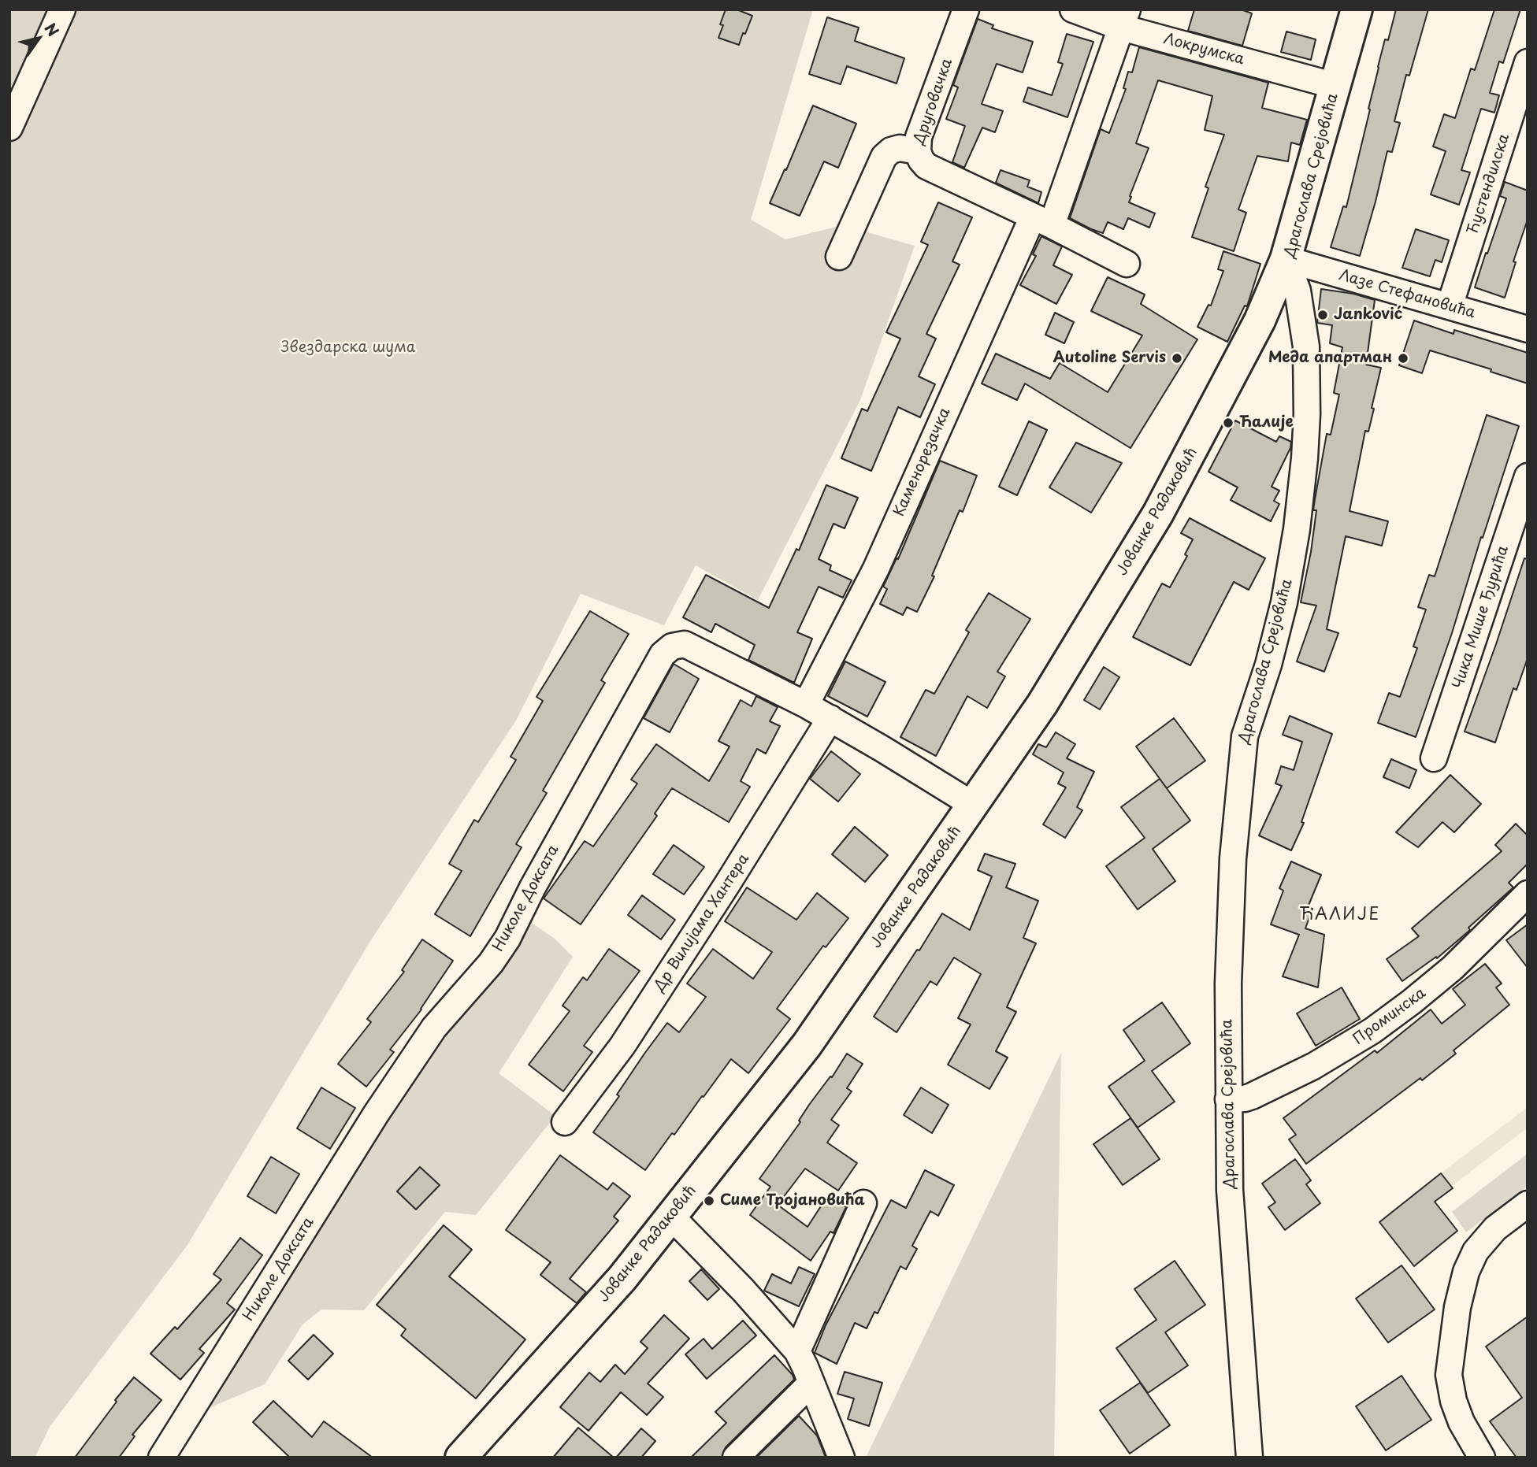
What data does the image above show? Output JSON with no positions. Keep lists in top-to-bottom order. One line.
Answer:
{"streets":{"main road":["Драгослава Срејовића","Јованке Радаковић"],"street":["Локрумска","Друговачка","Ћустендилска","Лазе Стефановића","Каменорезачка","Чика Мише Ђурића","Николе Доксата","Др Вилијама Хантера","Проминска"]},"crossings":[["Локрумска","Драгослава Срејовића"],["Локрумска","Каменорезачка"],["Драгослава Срејовића","Лазе Стефановића"],["Драгослава Срејовића","Јованке Радаковић"],["Драгослава Срејовића","Проминска"],["Ћустендилска","Лазе Стефановића"],["Лазе Стефановића","Јованке Радаковић"],["Каменорезачка","Николе Доксата"],["Јованке Радаковић","Николе Доксата"],["Николе Доксата","Др Вилијама Хантера"]],"districts":["ЋАЛИЈЕ"],"parks":["Звездарска шума"],"places":["Janković","Autoline Servis","Меда апартман","Ћалије","Симе Тројановића"],"north":"top right"}
